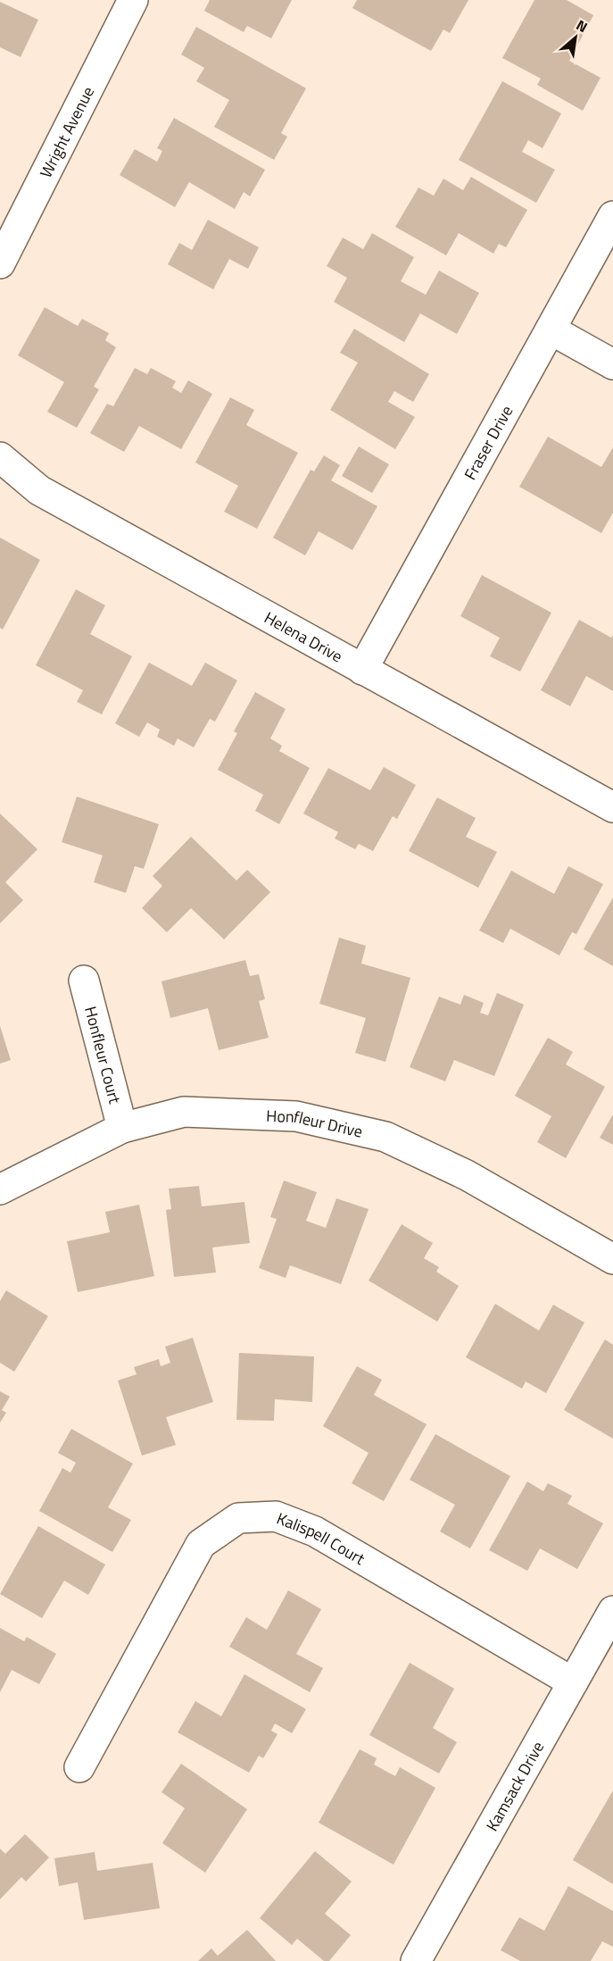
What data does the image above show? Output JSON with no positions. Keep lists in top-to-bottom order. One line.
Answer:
{"streets":{"street":["Wright Avenue","Fraser Drive","Helena Drive","Honfleur Court","Honfleur Drive","Kalispell Court","Kamsack Drive"]},"crossings":[["Fraser Drive","Helena Drive"],["Honfleur Court","Honfleur Drive"],["Kalispell Court","Kamsack Drive"]],"north":"top right"}
